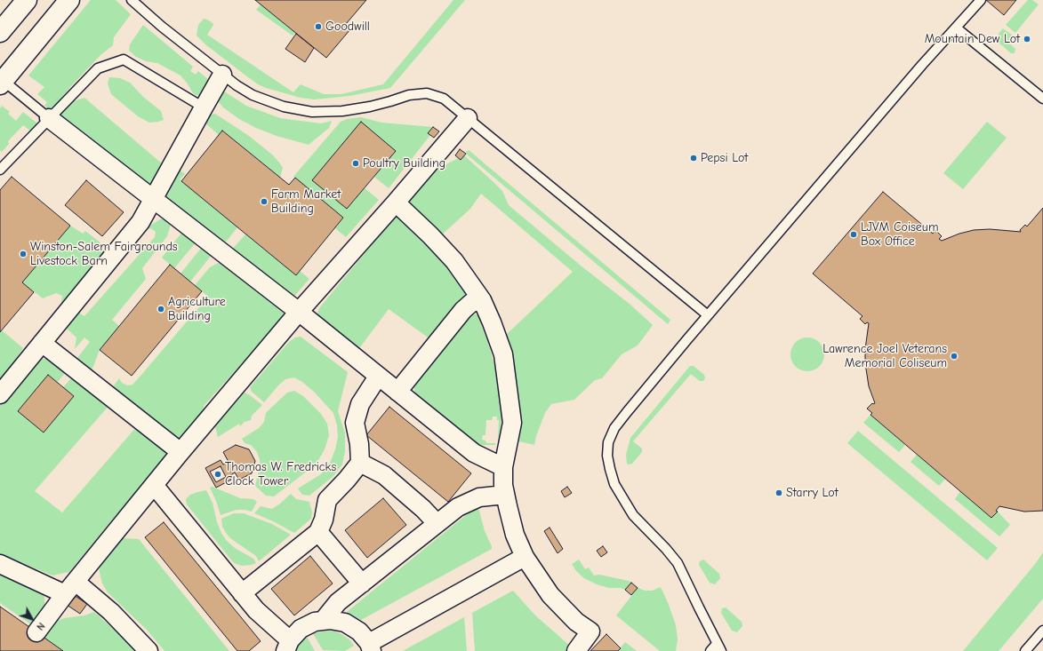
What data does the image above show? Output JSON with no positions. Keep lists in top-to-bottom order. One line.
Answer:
{"places":["Goodwill","Mountain Dew Lot","Pepsi Lot","Poultry Building","Farm Market Building","LJVM Coiseum Box Office","Winston-Salem Fairgrounds Livestock Barn","Agriculture Building","Lawrence Joel Veterans Memorial Coliseum","Thomas W. Fredricks Clock Tower","Starry Lot"],"north":"bottom right"}
